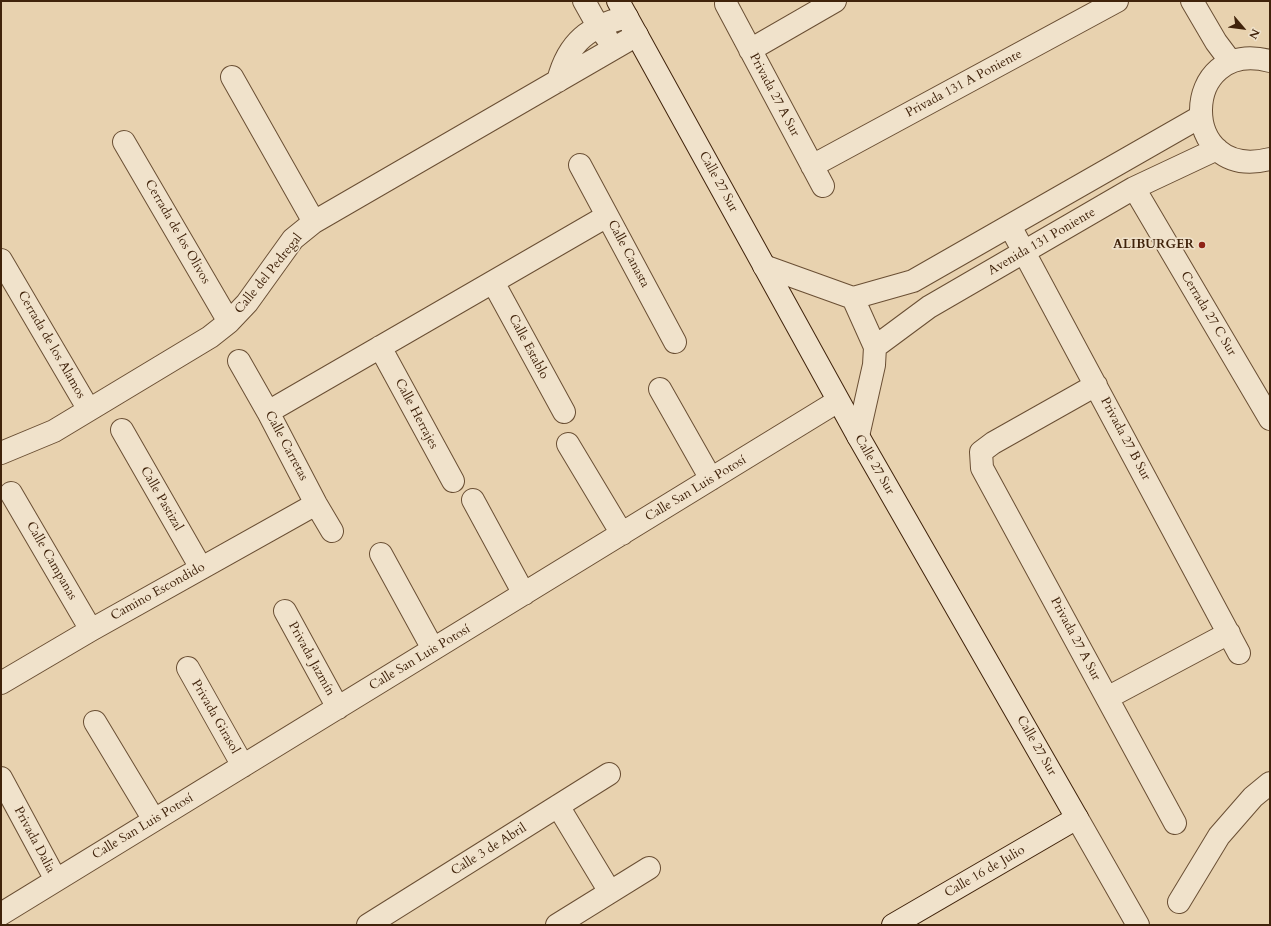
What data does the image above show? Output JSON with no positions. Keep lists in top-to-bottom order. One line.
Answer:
{"streets":{"street":["Privada 131 A Poniente","Privada 27 A Sur","Calle 27 Sur","Cerrada de los Olivos","Avenida 131 Poniente","Calle Canasta","Calle del Pedregal","Cerrada 27 C Sur","Cerrada de los Alamos","Calle Establo","Calle Herrajes","Privada 27 B Sur","Calle Carretas","Calle San Luis Potosí","Calle Pastizal","Calle Campanas","Camino Escondido","Privada Jazmín","Privada Girasol","Privada Dalia","Calle 3 de Abril","Calle 16 de Julio"]},"crossings":[["Privada 131 A Poniente","Privada 27 A Sur"],["Privada 27 A Sur","Privada 27 B Sur"],["Calle 27 Sur","Calle del Pedregal"],["Calle 27 Sur","Calle San Luis Potosí"],["Calle 27 Sur","Calle 16 de Julio"],["Cerrada de los Olivos","Calle del Pedregal"],["Avenida 131 Poniente","Cerrada 27 C Sur"],["Avenida 131 Poniente","Privada 27 B Sur"],["Calle del Pedregal","Cerrada de los Alamos"],["Calle Carretas","Camino Escondido"],["Calle San Luis Potosí","Privada Jazmín"],["Calle San Luis Potosí","Privada Girasol"],["Calle San Luis Potosí","Privada Dalia"],["Calle Pastizal","Camino Escondido"],["Calle Campanas","Camino Escondido"]],"places":["ALIBURGER"],"north":"bottom right"}
